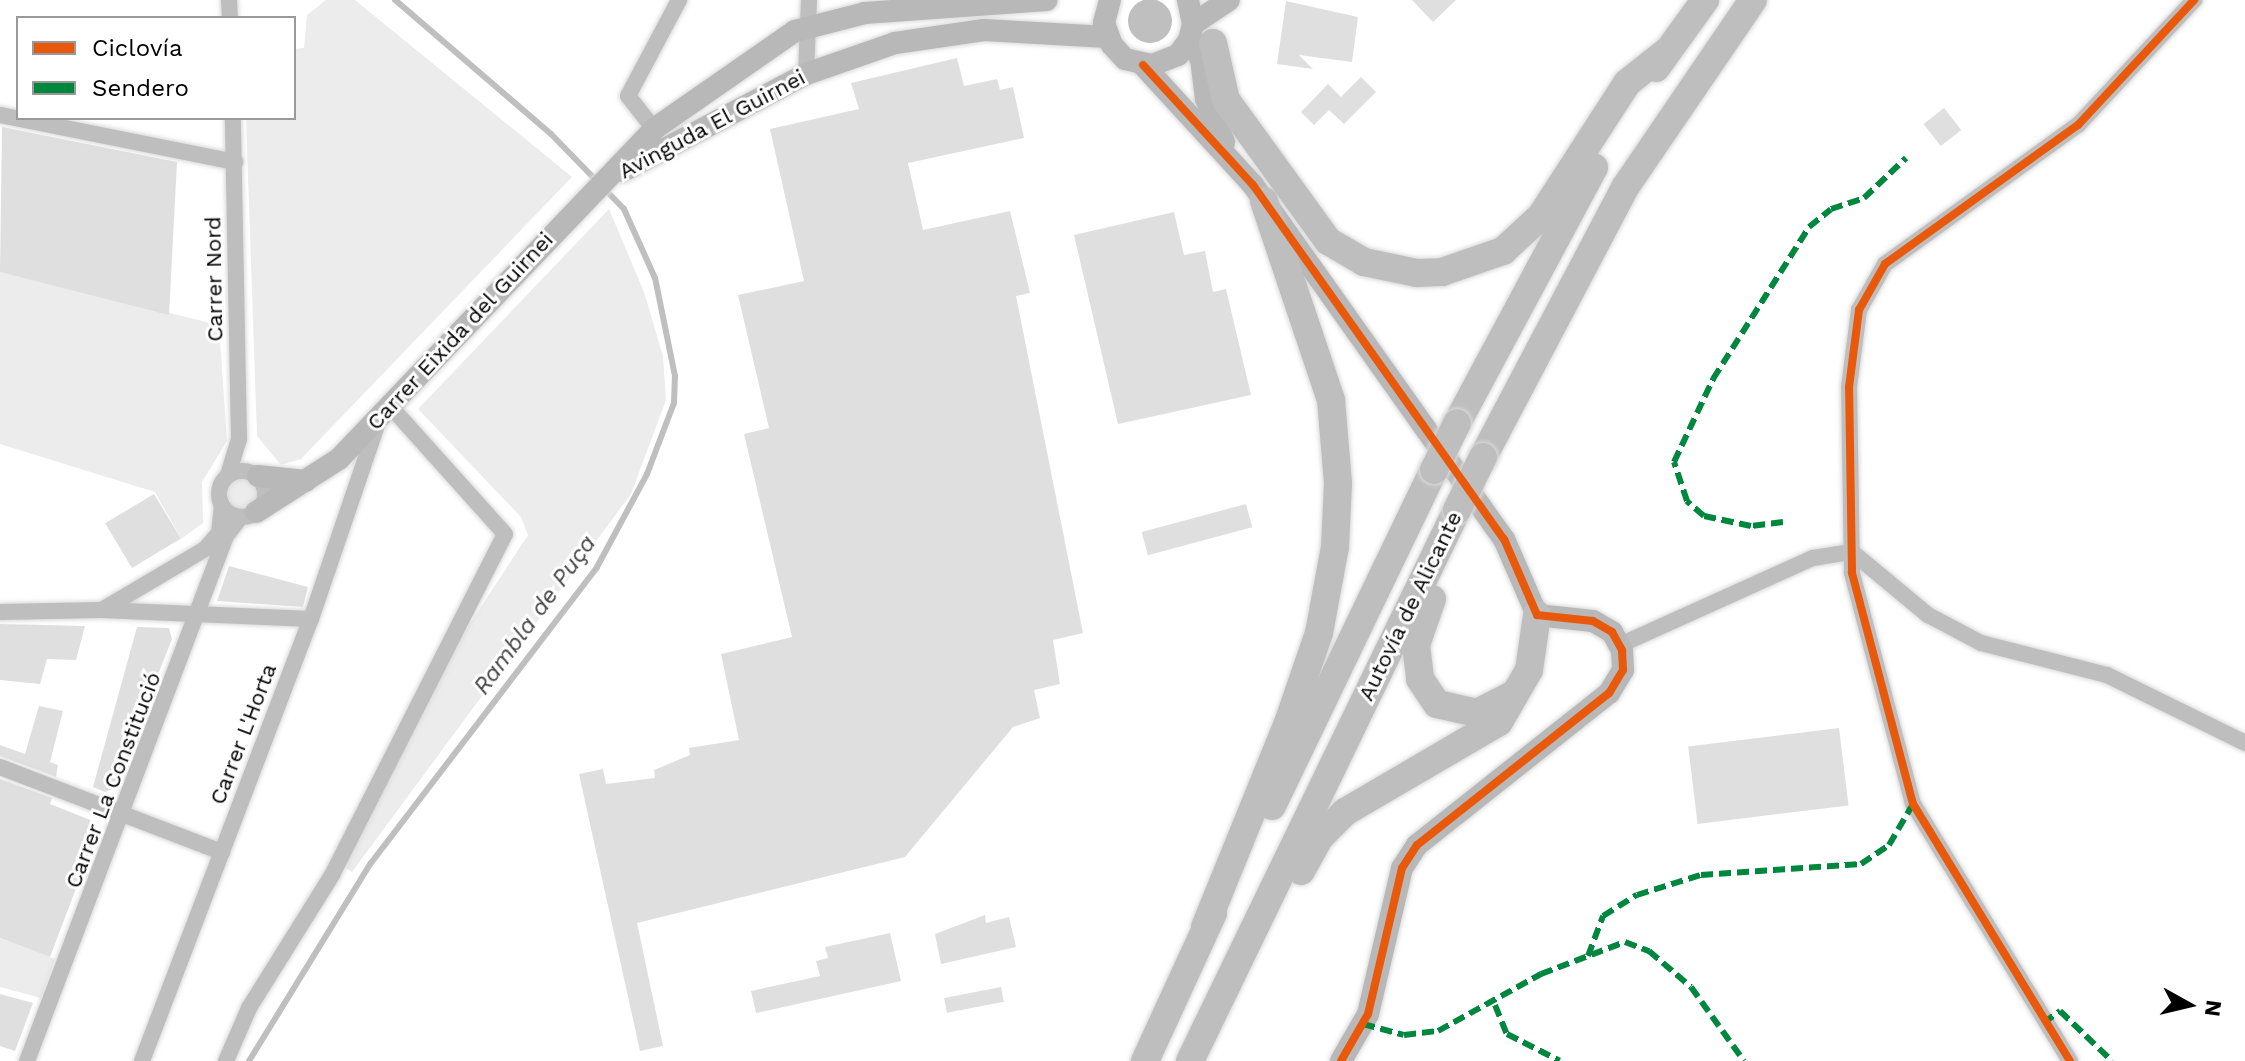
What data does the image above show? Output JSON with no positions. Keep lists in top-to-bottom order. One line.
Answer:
{"streets":{"highway":["Autovía de Alicante"],"street":["Avinguda El Guirnei","Carrer Nord","Carrer Eixida del Guirnei","Carrer L'Horta","Carrer La Constitució"]},"crossings":[["Avinguda El Guirnei","Carrer Eixida del Guirnei"],["Carrer Nord","Carrer Eixida del Guirnei"],["Carrer Nord","Carrer La Constitució"],["Carrer Eixida del Guirnei","Carrer L'Horta"],["Carrer Eixida del Guirnei","Carrer La Constitució"]],"water":["Rambla de Puça"],"legend":["Ciclovía","Sendero"],"north":"right"}
